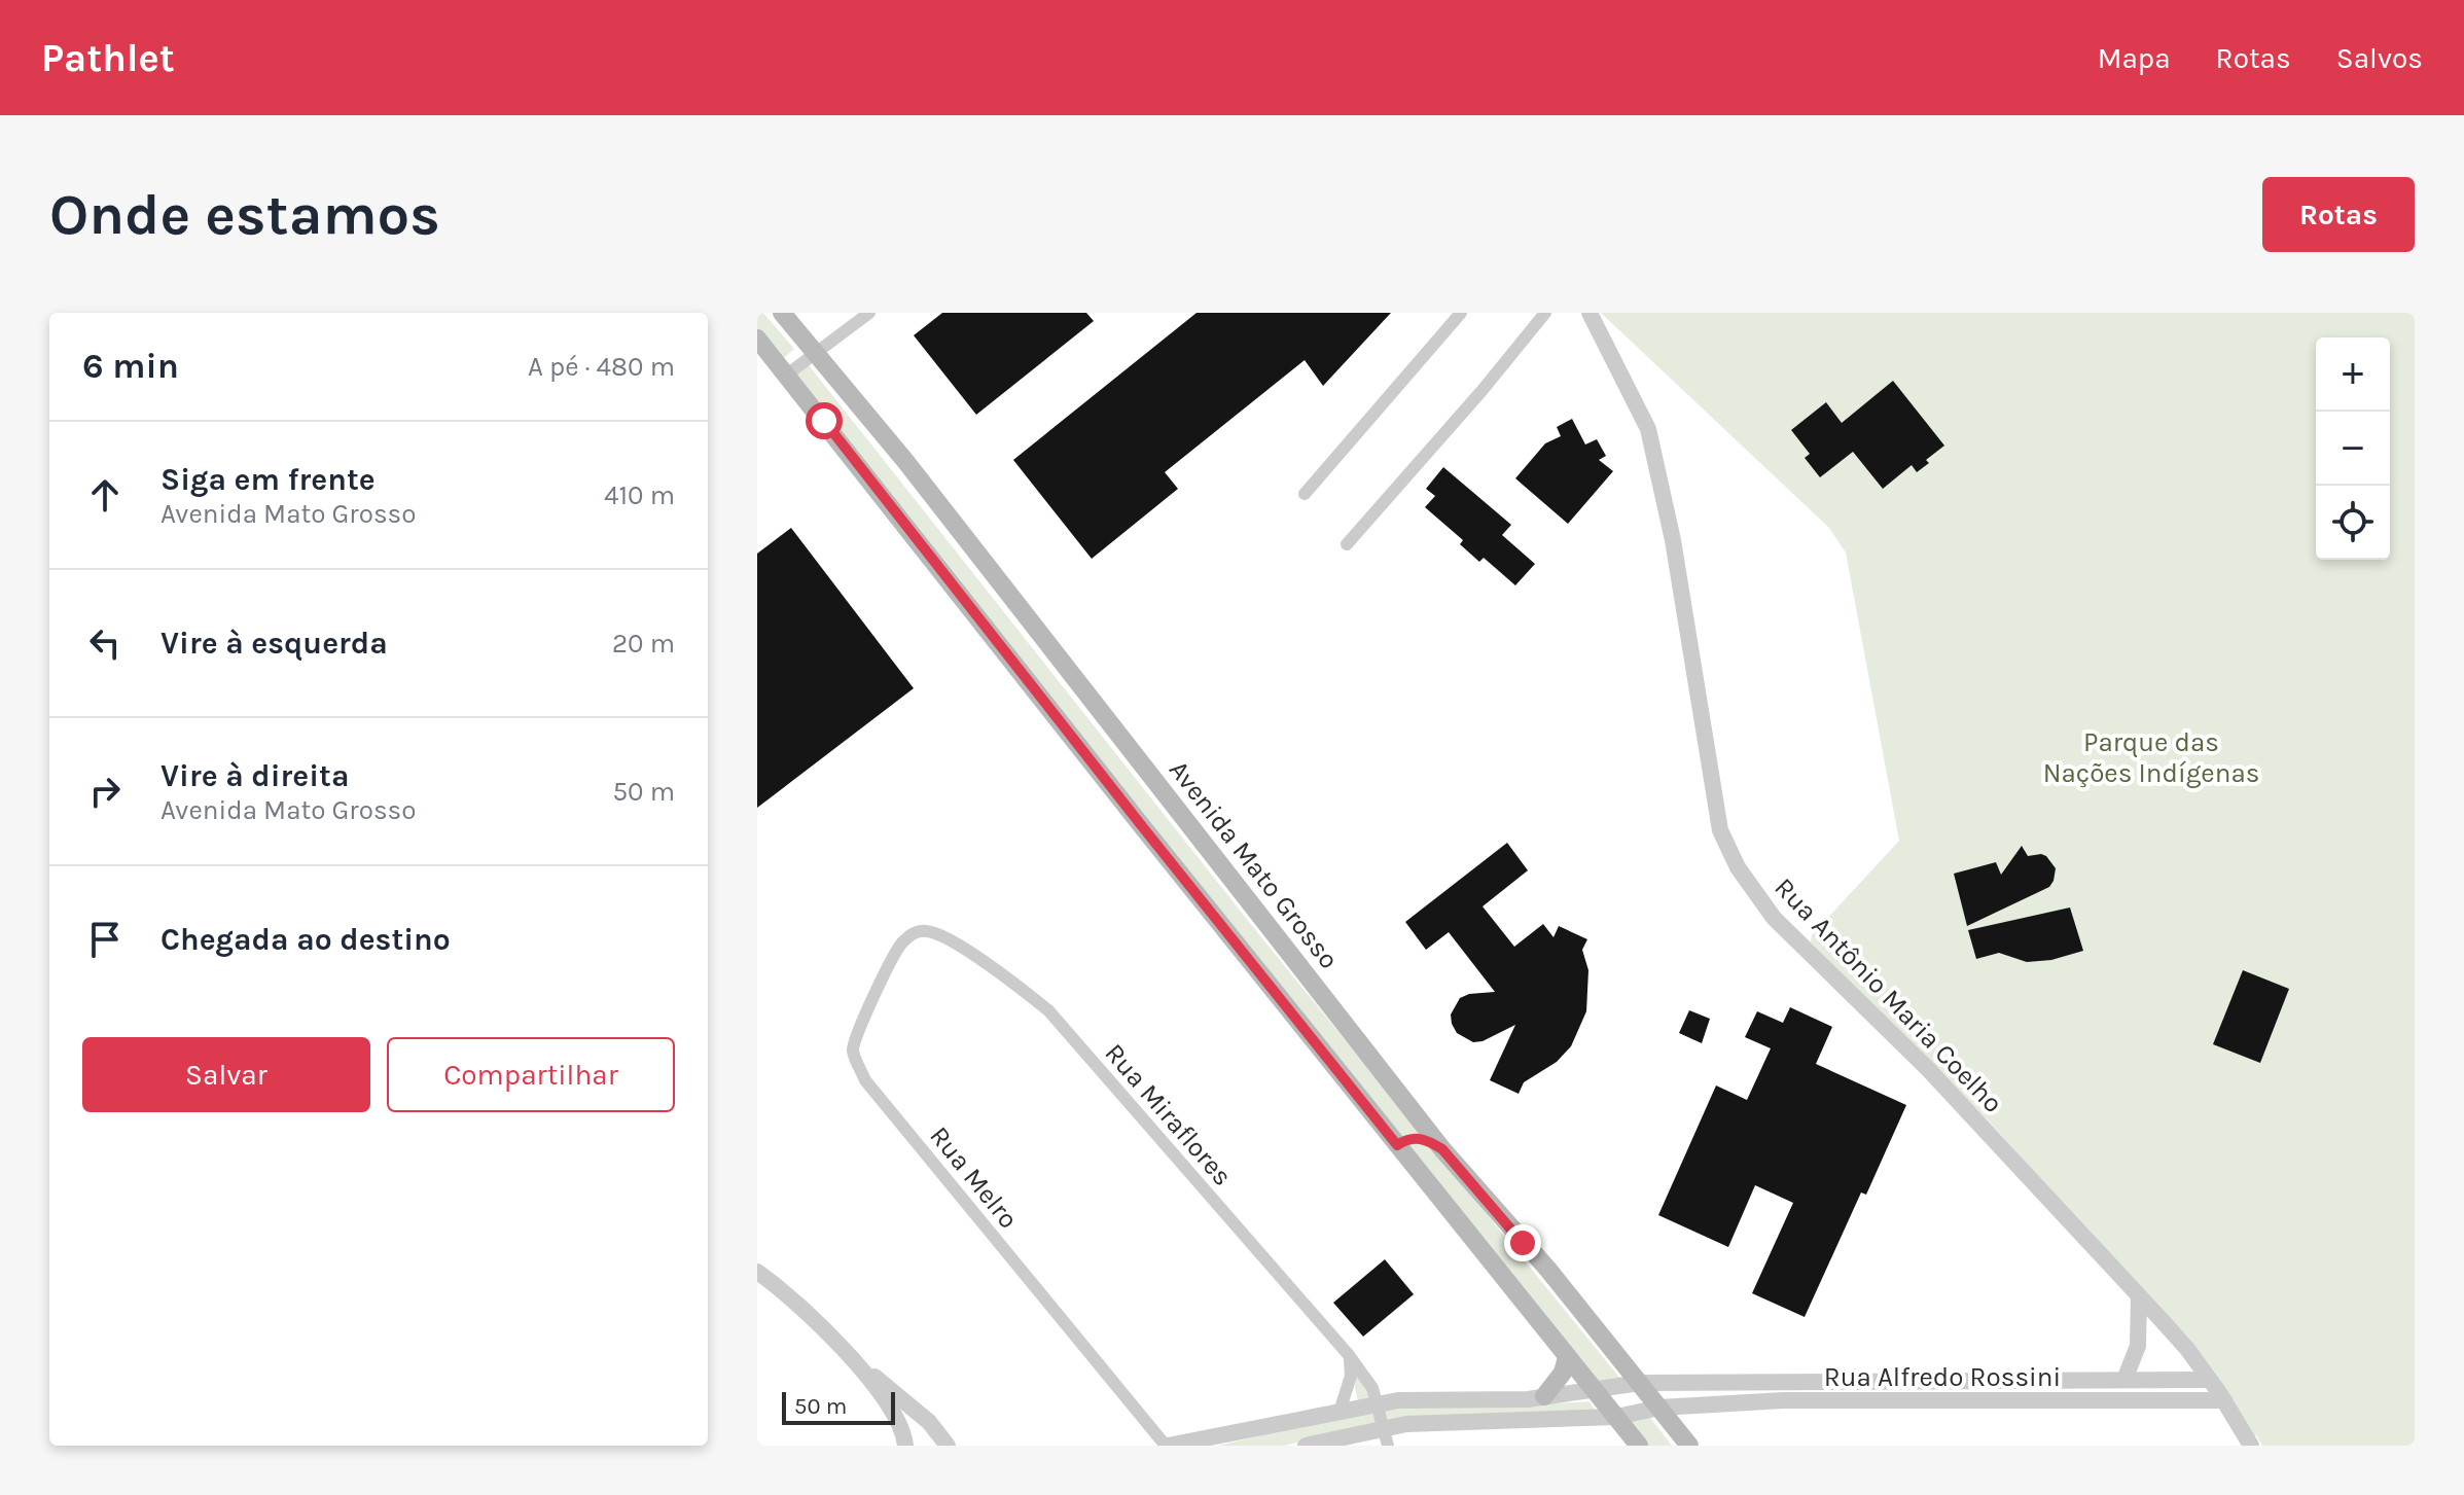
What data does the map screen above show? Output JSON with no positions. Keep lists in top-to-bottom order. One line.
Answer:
{"streets":{"main road":["Avenida Mato Grosso"],"street":["Rua Antônio Maria Coelho","Rua Miraflores","Rua Melro","Rua Alfredo Rossini"]},"crossings":[["Avenida Mato Grosso","Rua Alfredo Rossini"],["Rua Antônio Maria Coelho","Rua Alfredo Rossini"],["Rua Miraflores","Rua Melro"],["Rua Miraflores","Rua Alfredo Rossini"]],"parks":["Parque das Nações Indígenas"],"scale_bar":"50 m","page":{"header":"Pathlet","nav":["Mapa","Rotas","Salvos"],"buttons":["Rotas",["Salvar","Compartilhar"]],"title":"Onde estamos","heading":["6 min","A pé · 480 m"],"map_buttons":["+","−"],"list":[["Siga em frente","Avenida Mato Grosso","410 m"],["Vire à esquerda","20 m"],["Vire à direita","Avenida Mato Grosso","50 m"],"Chegada ao destino"],"scale":"50 m"}}
